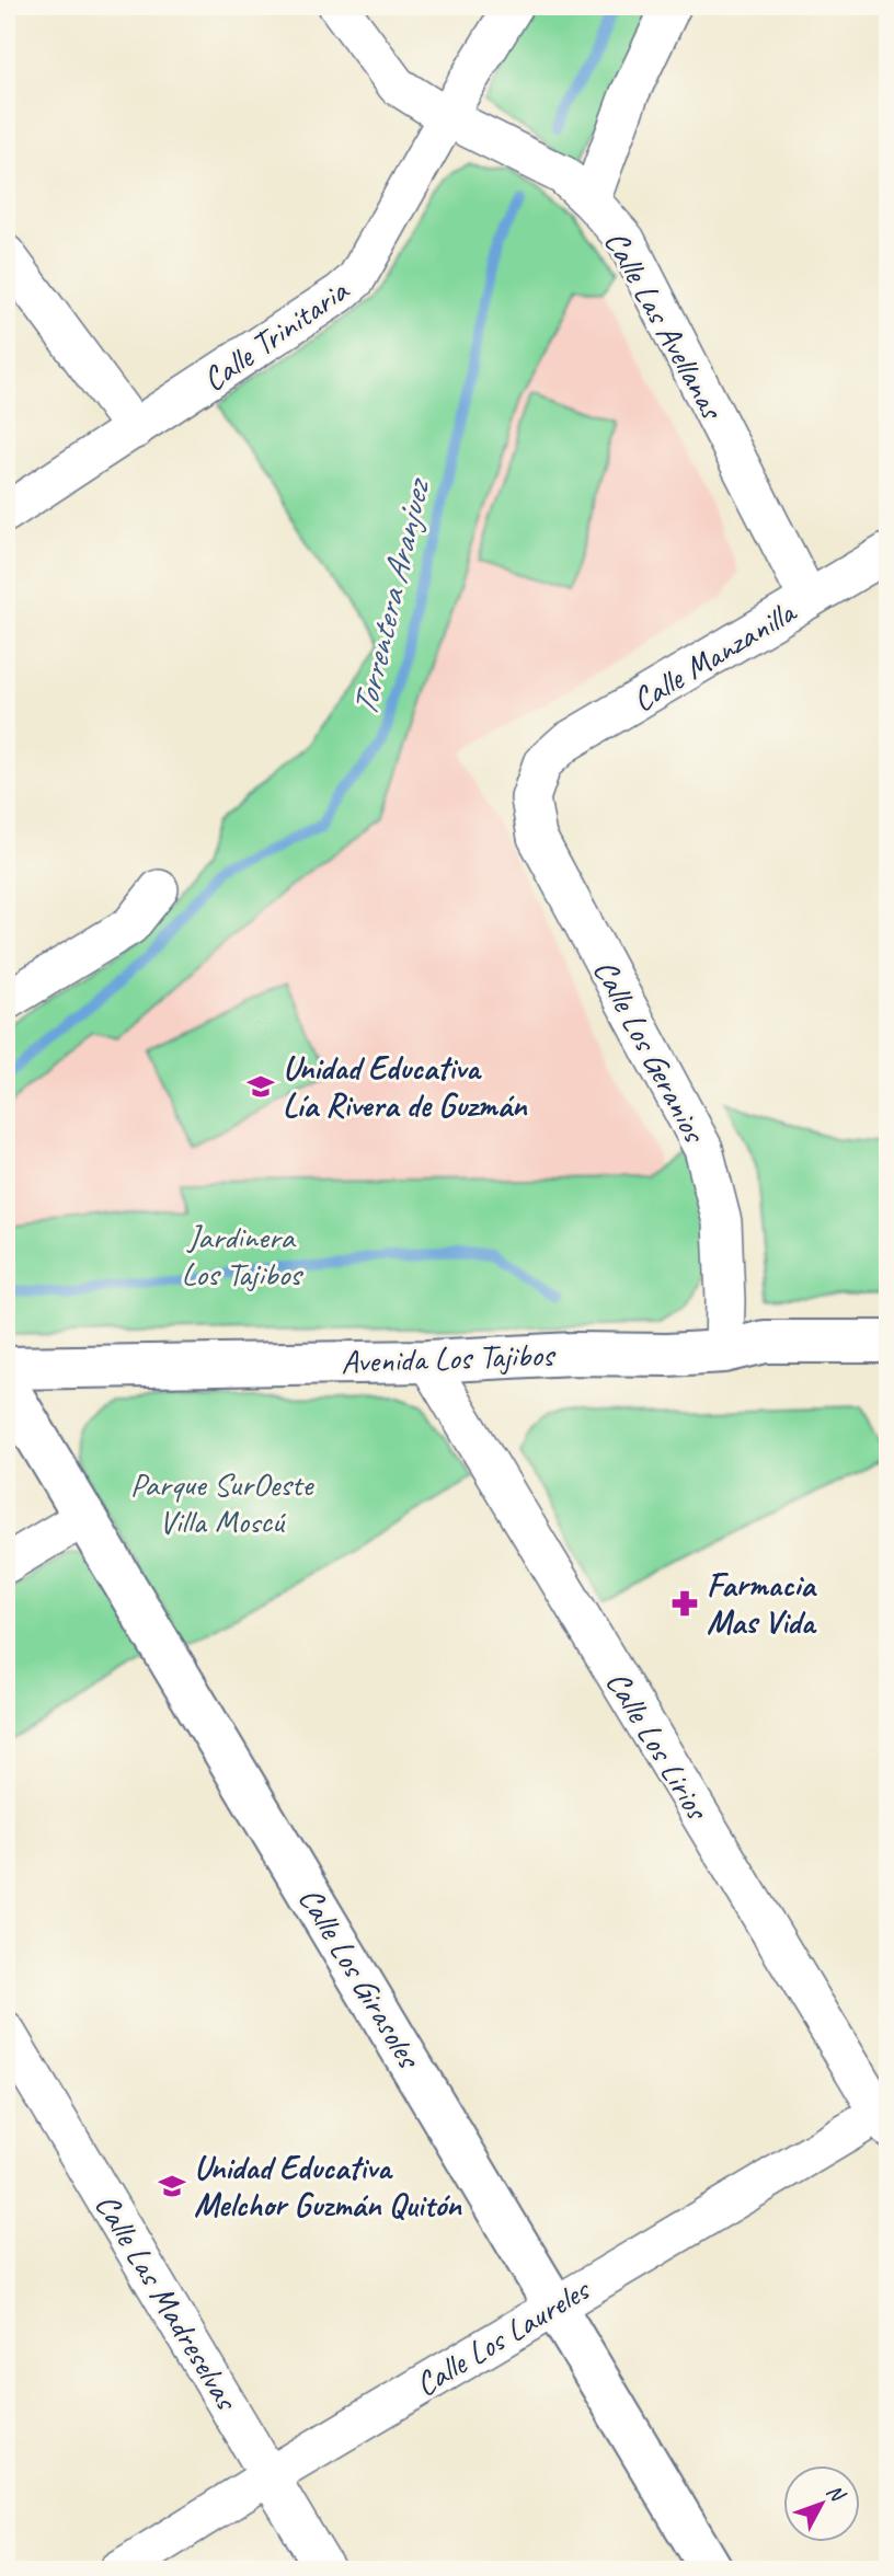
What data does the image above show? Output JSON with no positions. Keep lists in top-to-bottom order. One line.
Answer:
{"streets":{"street":["Calle Las Avellanas","Calle Trinitaria","Calle Manzanilla","Calle Los Geranios","Avenida Los Tajibos","Calle Los Lirios","Calle Los Girasoles","Calle Las Madreselvas","Calle Los Laureles"]},"crossings":[["Calle Las Avellanas","Calle Trinitaria"],["Calle Las Avellanas","Calle Manzanilla"],["Calle Manzanilla","Calle Los Geranios"],["Calle Los Geranios","Avenida Los Tajibos"],["Avenida Los Tajibos","Calle Los Lirios"],["Calle Los Lirios","Calle Los Laureles"],["Calle Los Girasoles","Calle Los Laureles"],["Calle Las Madreselvas","Calle Los Laureles"]],"water":["Torrentera Aranjuez"],"parks":["Jardinera Los Tajibos","Parque SurOeste Villa Moscú"],"places":{"school or university":["Unidad Educativa Lía Rivera de Guzmán","Unidad Educativa Melchor Guzmán Quitón"],"pharmacy":["Farmacia Mas Vida"]},"north":"top right"}
